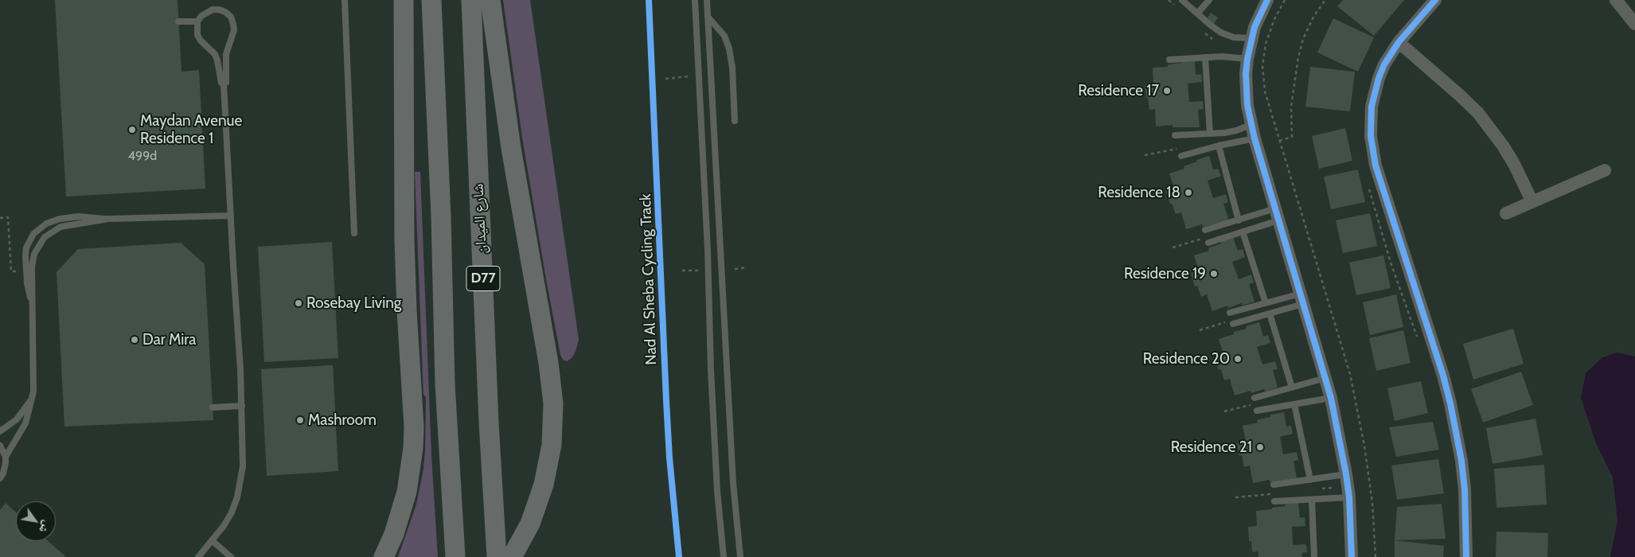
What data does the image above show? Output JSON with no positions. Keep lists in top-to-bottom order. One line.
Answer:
{"streets":{"main road":["شارع الميدان","D77"],"cycle path":["Nad Al Sheba Cycling Track"]},"places":["Residence 17","Maydan Avenue Residence 1","Residence 18","Residence 19","Rosebay Living","Dar Mira","Residence 20","Mashroom","Residence 21"],"house_numbers":["499d"],"north":"bottom right"}
